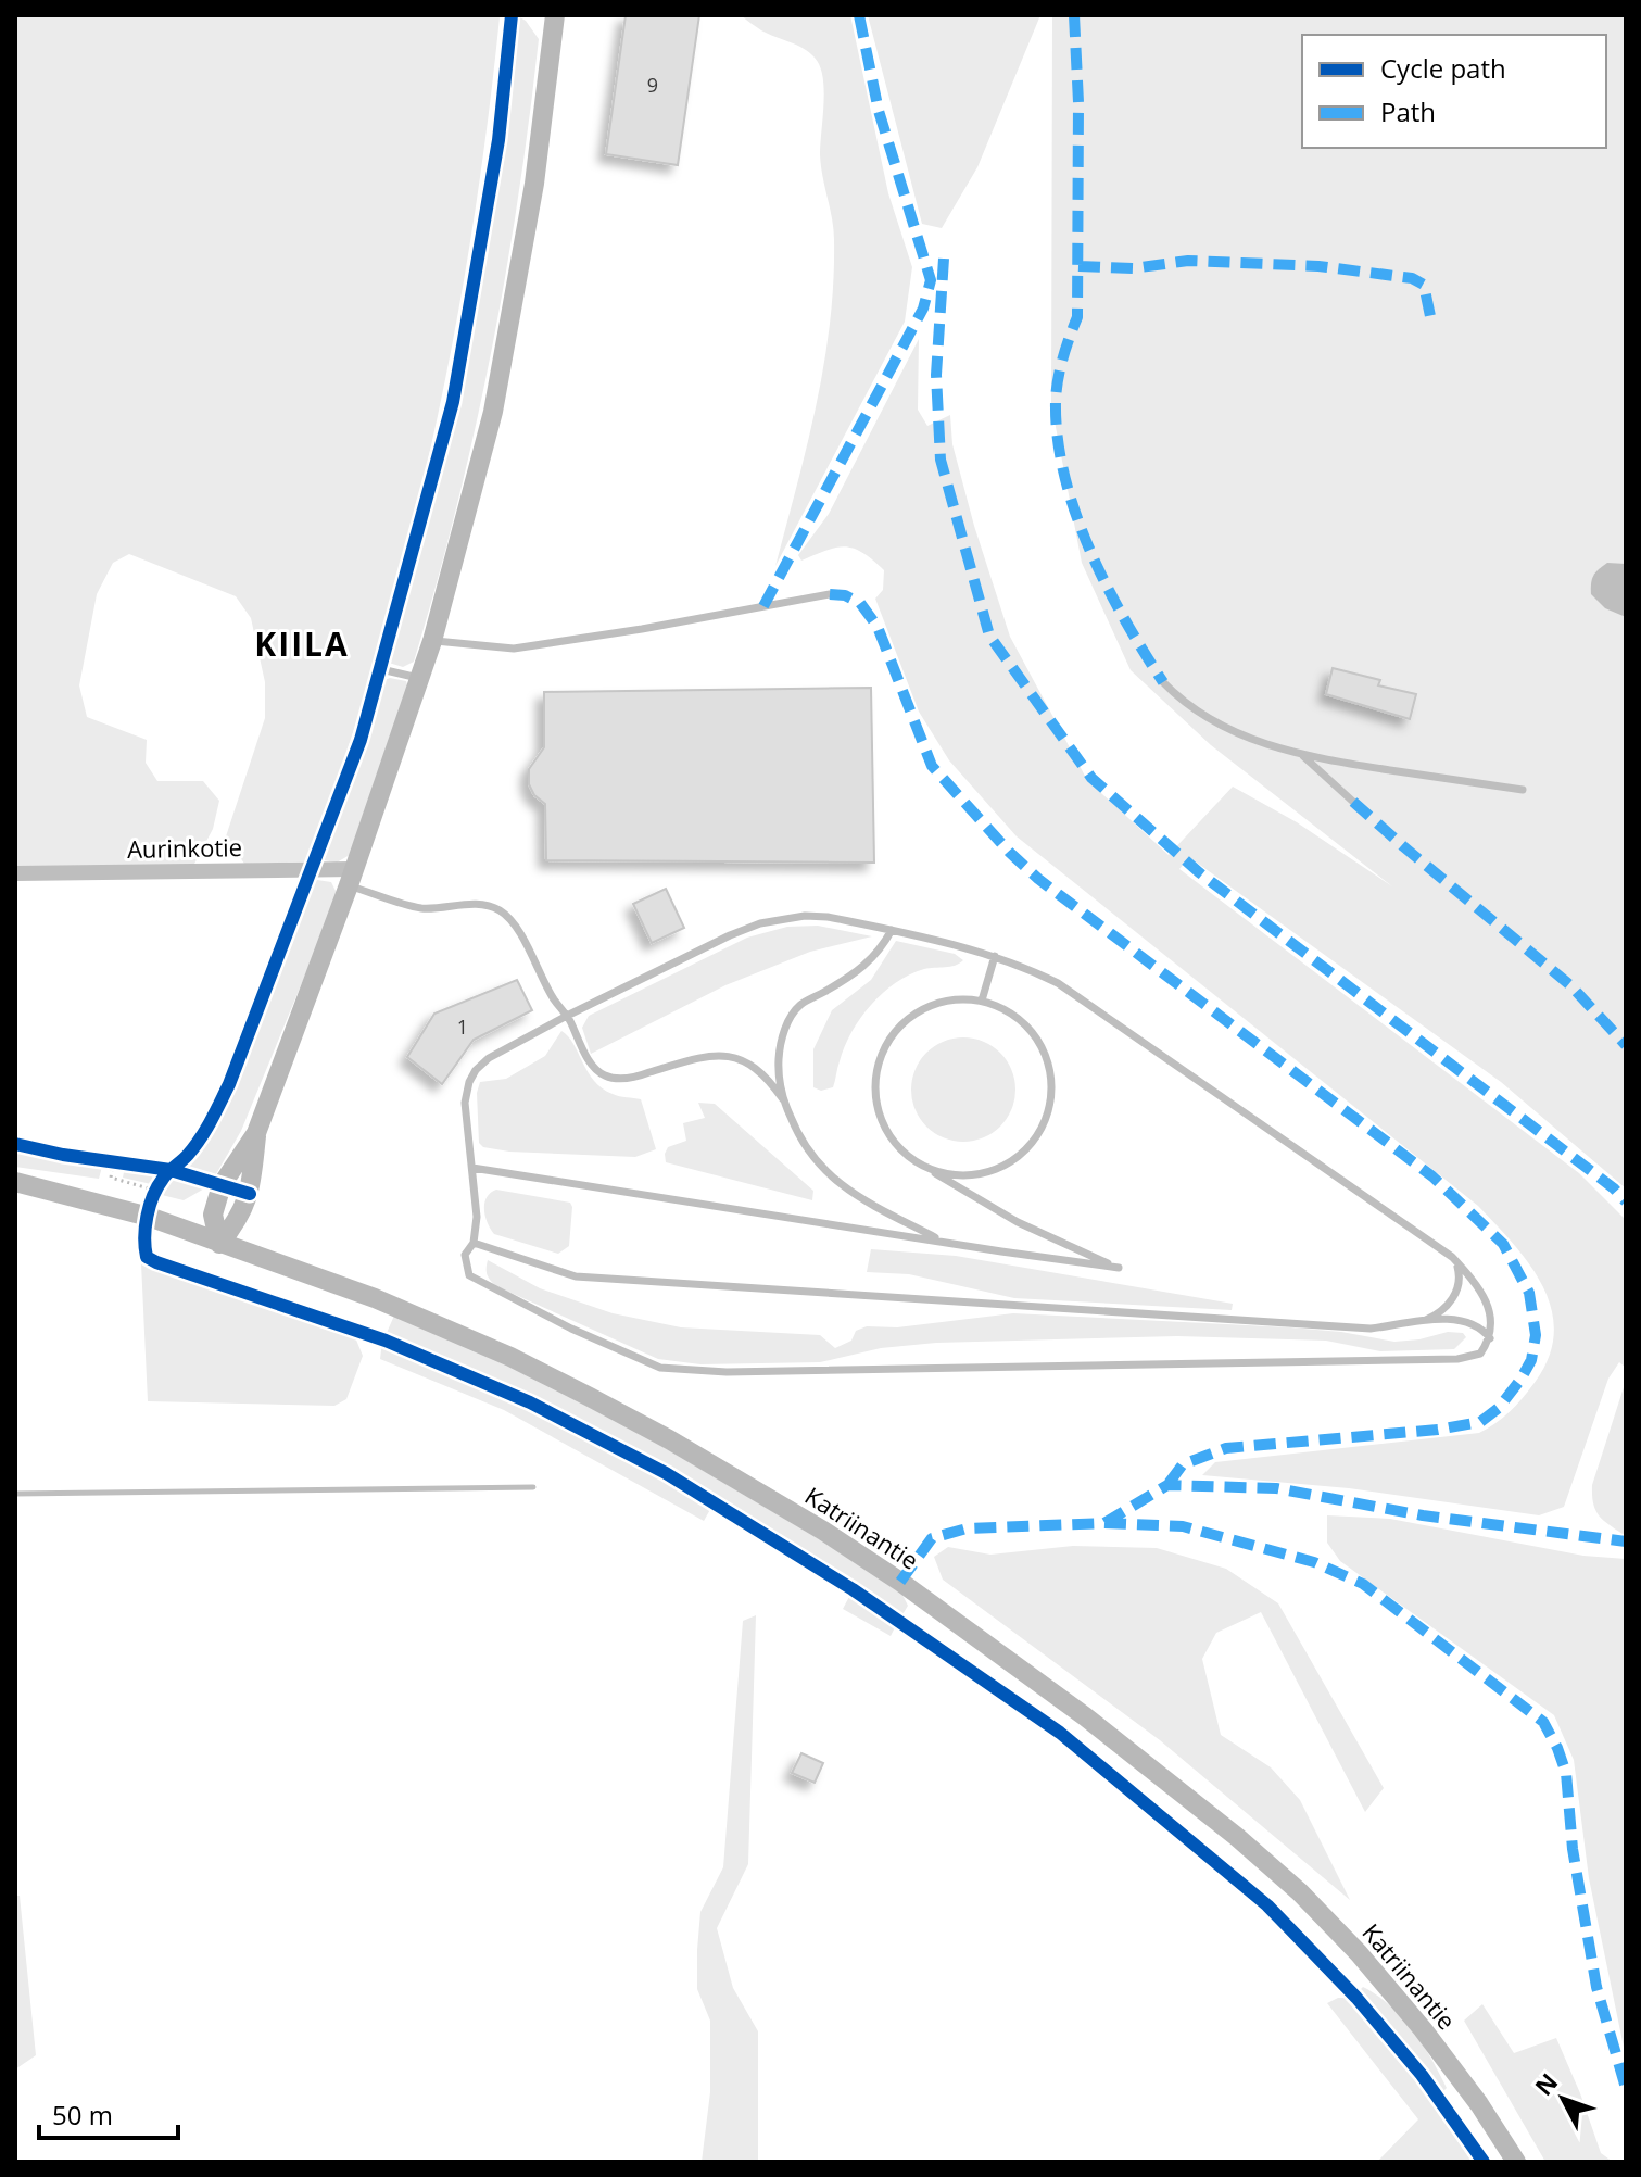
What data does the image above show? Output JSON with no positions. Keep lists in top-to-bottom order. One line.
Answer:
{"streets":{"main road":["Katriinantie"],"street":["Aurinkotie"]},"districts":["KIILA"],"house_numbers":["9","1"],"legend":["Cycle path","Path"],"scale_bar":"50 m","north":"top left"}
